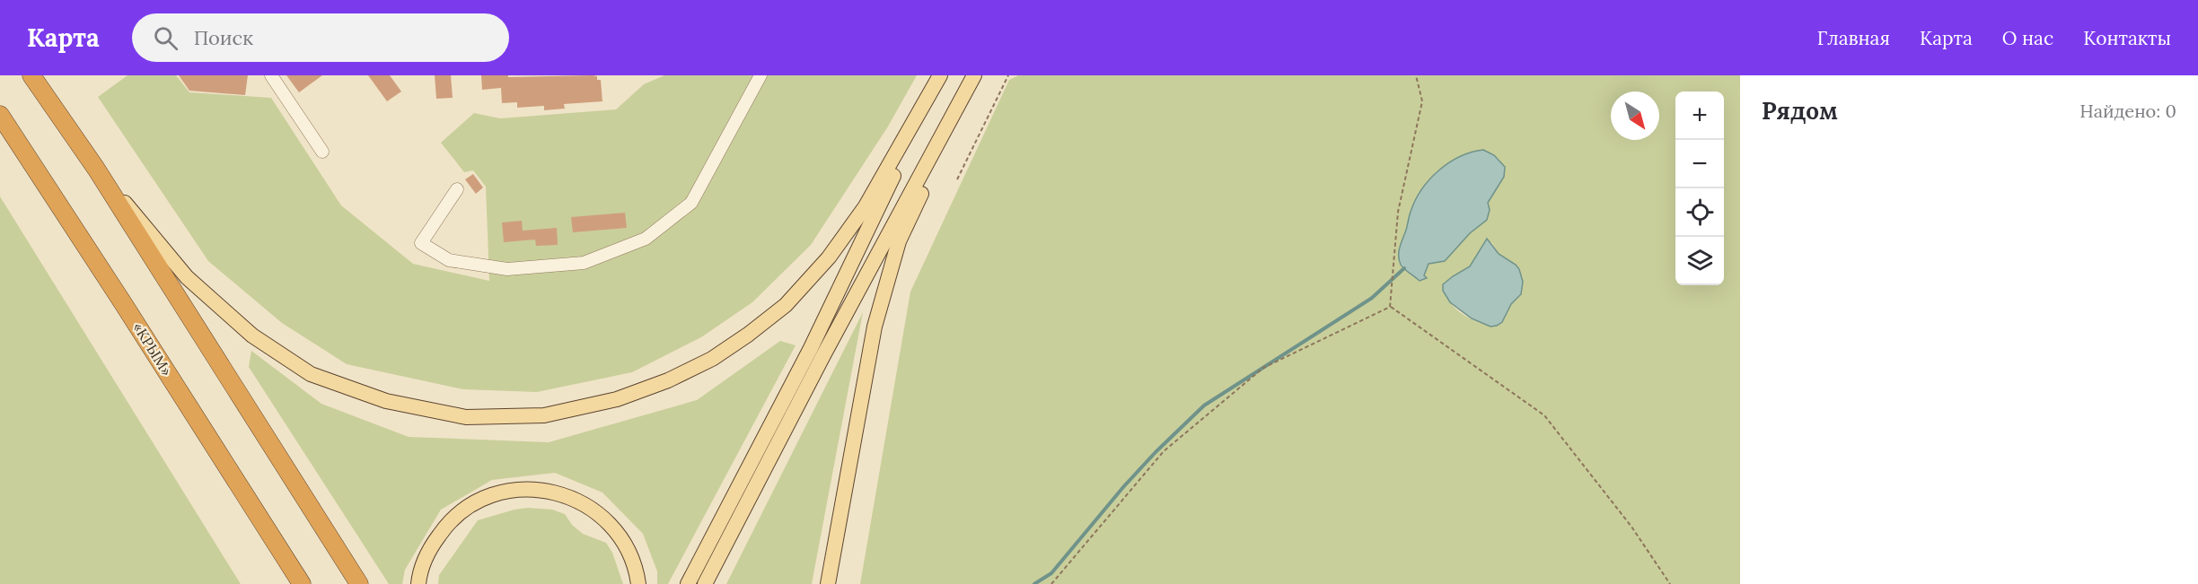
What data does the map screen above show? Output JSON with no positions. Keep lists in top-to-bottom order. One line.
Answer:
{"streets":{"highway":["«КРЫМ»"]},"north":"bottom right","page":{"header":"Карта","search":"Поиск","nav":["Главная","Карта","О нас","Контакты"],"heading":["Рядом","Найдено: 0"],"map_buttons":["+","−"]}}
